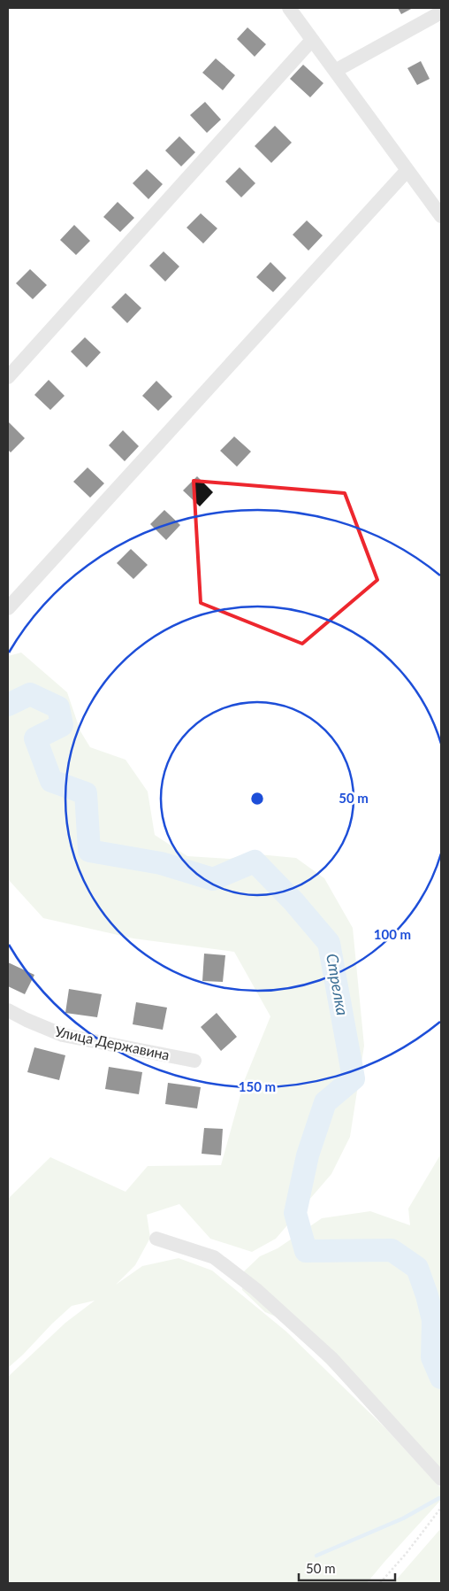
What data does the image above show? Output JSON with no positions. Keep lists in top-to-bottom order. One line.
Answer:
{"streets":{"street":["Улица Державина"]},"water":["Стрелка"],"scale_bar":"50 m","rings":["50 m","100 m","150 m"]}
